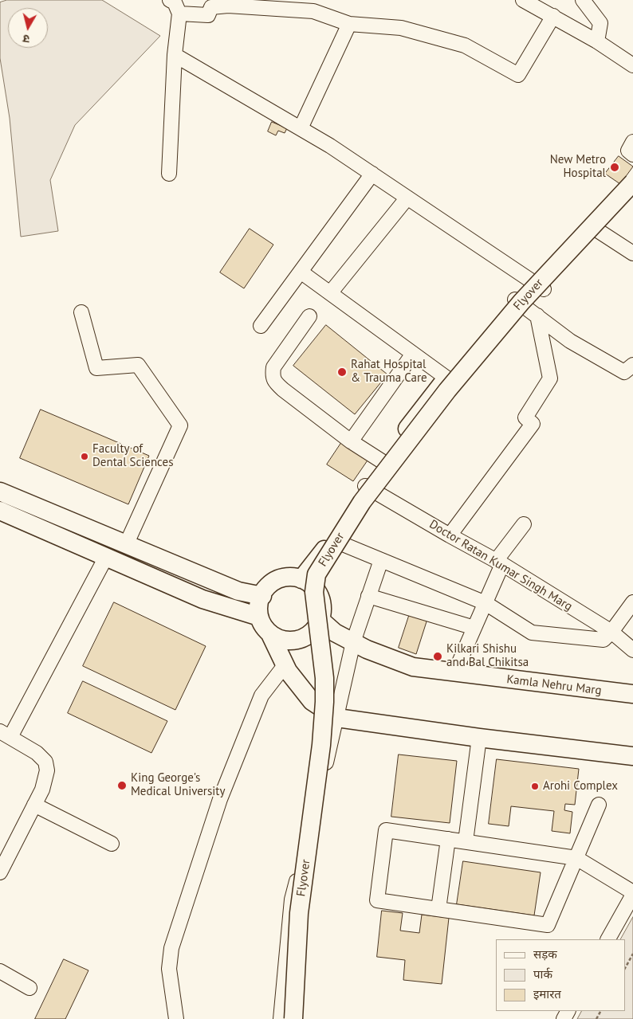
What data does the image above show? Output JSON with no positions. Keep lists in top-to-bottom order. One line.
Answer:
{"streets":{"main road":["Flyover","Kamla Nehru Marg"],"street":["Doctor Ratan Kumar Singh Marg"]},"places":["New Metro Hospital","Rahat Hospital & Trauma Care","Faculty of Dental Sciences","Kilkari Shishu and Bal Chikitsa","King George's Medical University","Arohi Complex"],"legend":["सड़क","पार्क","इमारत"],"north":"bottom"}
